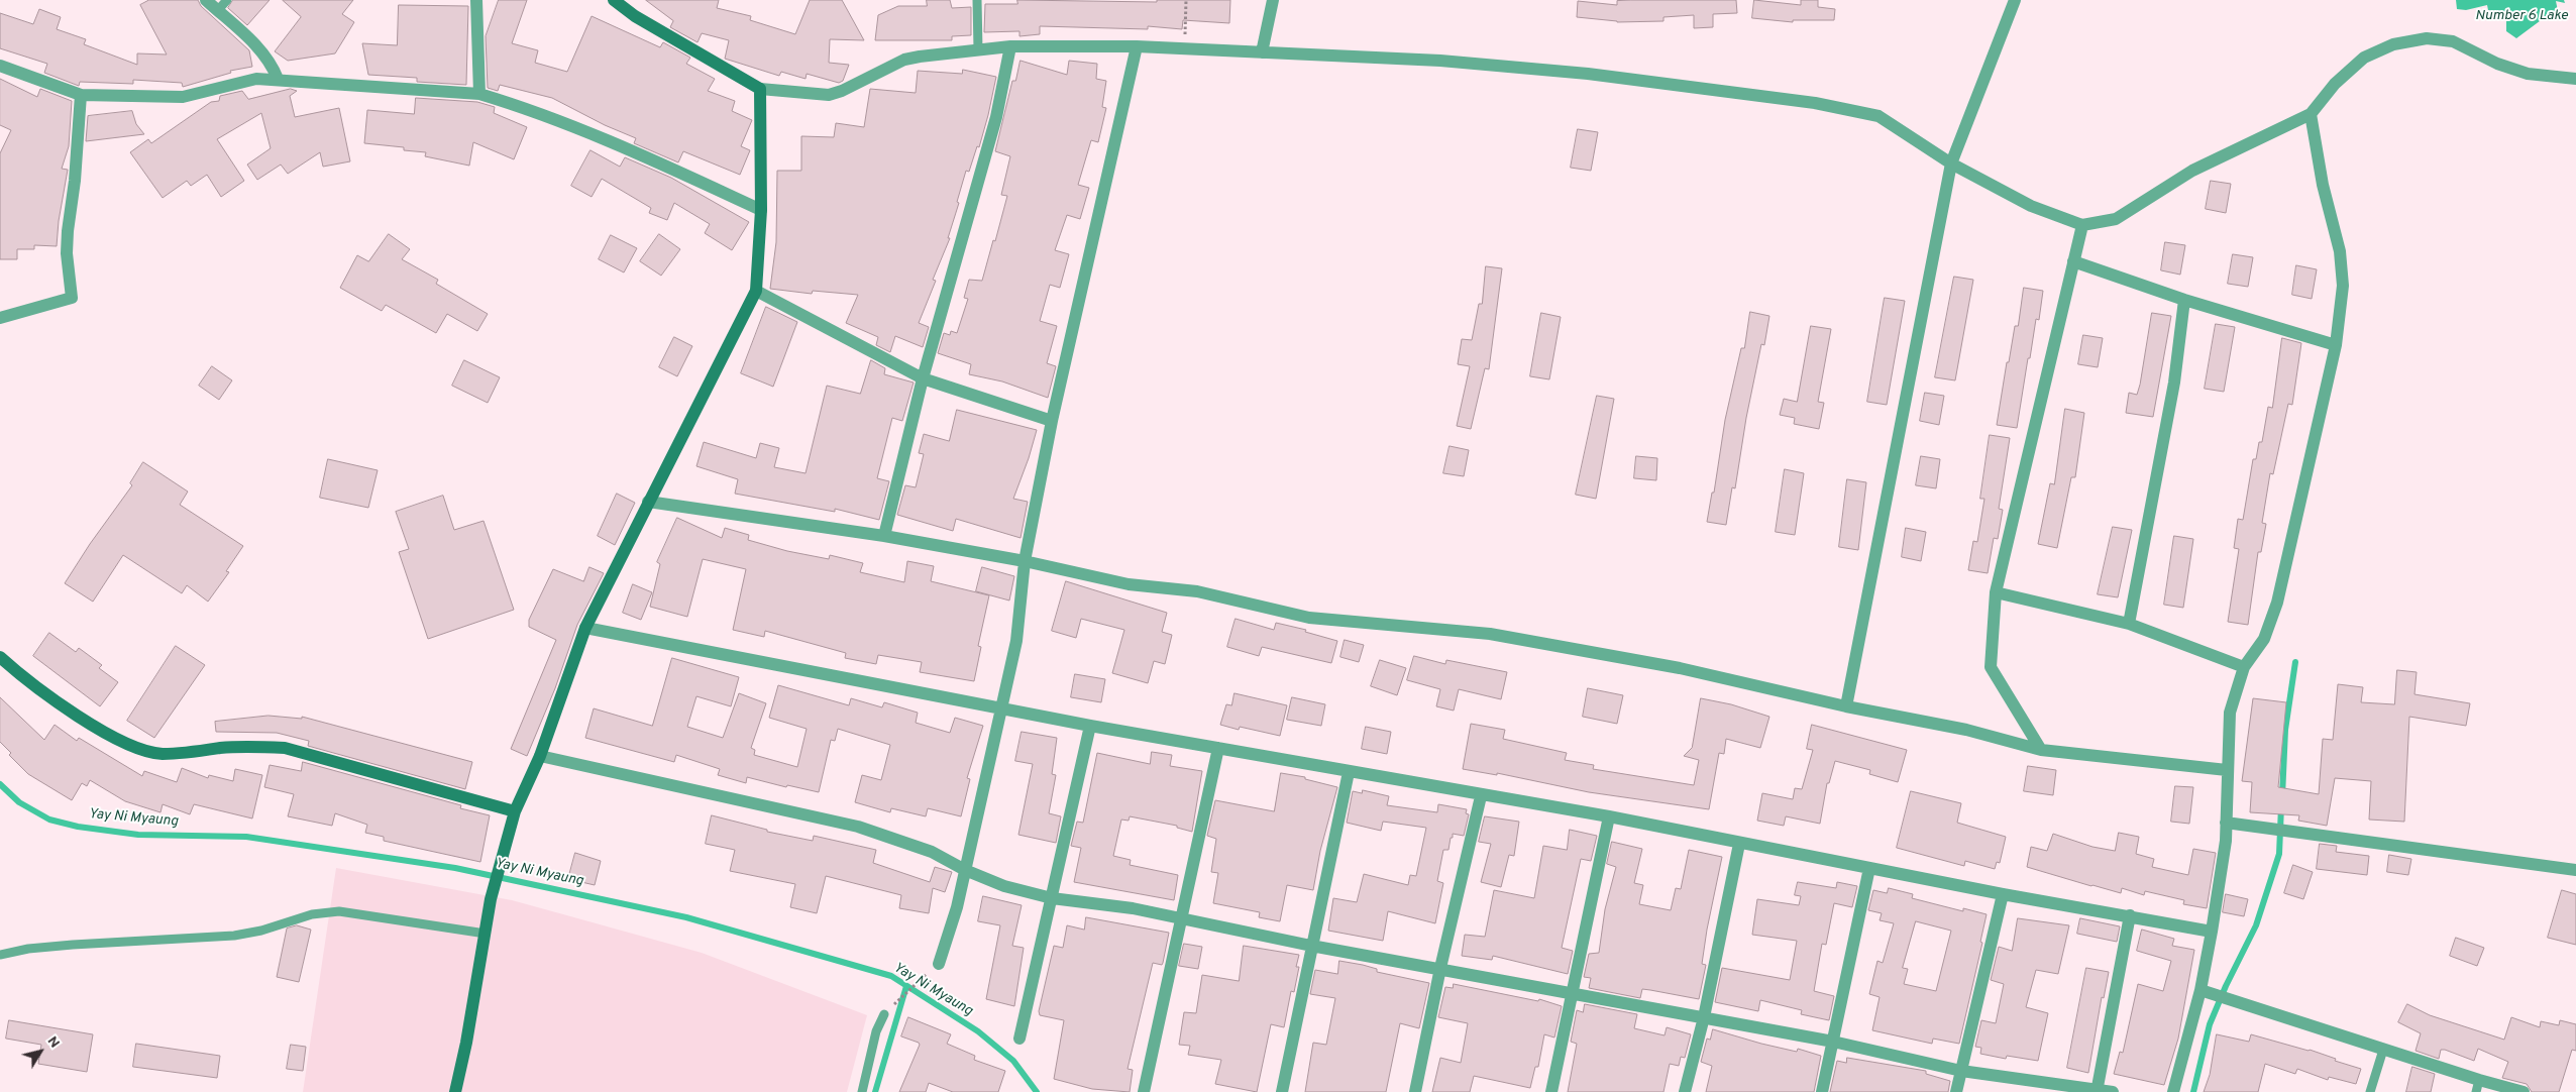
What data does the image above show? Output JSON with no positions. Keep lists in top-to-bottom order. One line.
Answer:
{"water":["Number 6 Lake","Yay Ni Myaung"],"north":"top right"}
